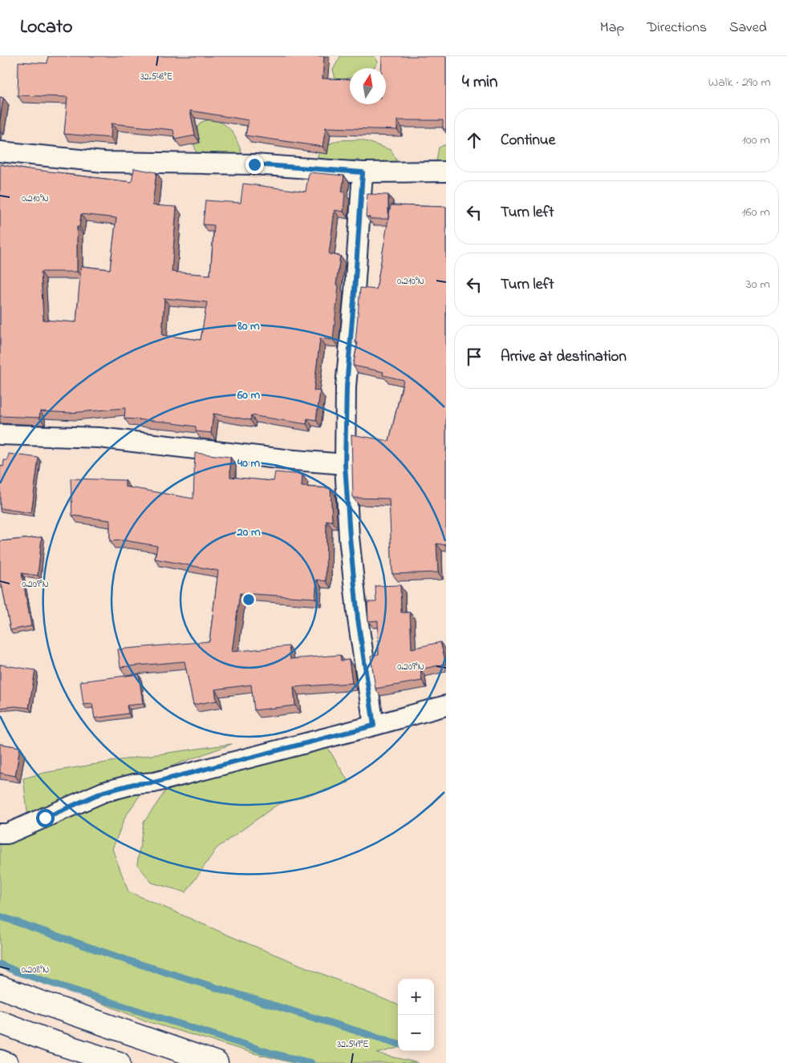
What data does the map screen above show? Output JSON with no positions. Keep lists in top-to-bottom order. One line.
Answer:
{"north":"top","page":{"header":"Locato","nav":["Map","Directions","Saved"],"heading":["4 min","Walk · 290 m"],"list":[["Continue","100 m"],["Turn left","160 m"],["Turn left","30 m"],"Arrive at destination"],"map_buttons":["+","−"]},"coordinates":["32.548°E","0.210°N","0.209°N","0.208°N","32.549°E"],"rings":["80 m","60 m","40 m","20 m"]}
